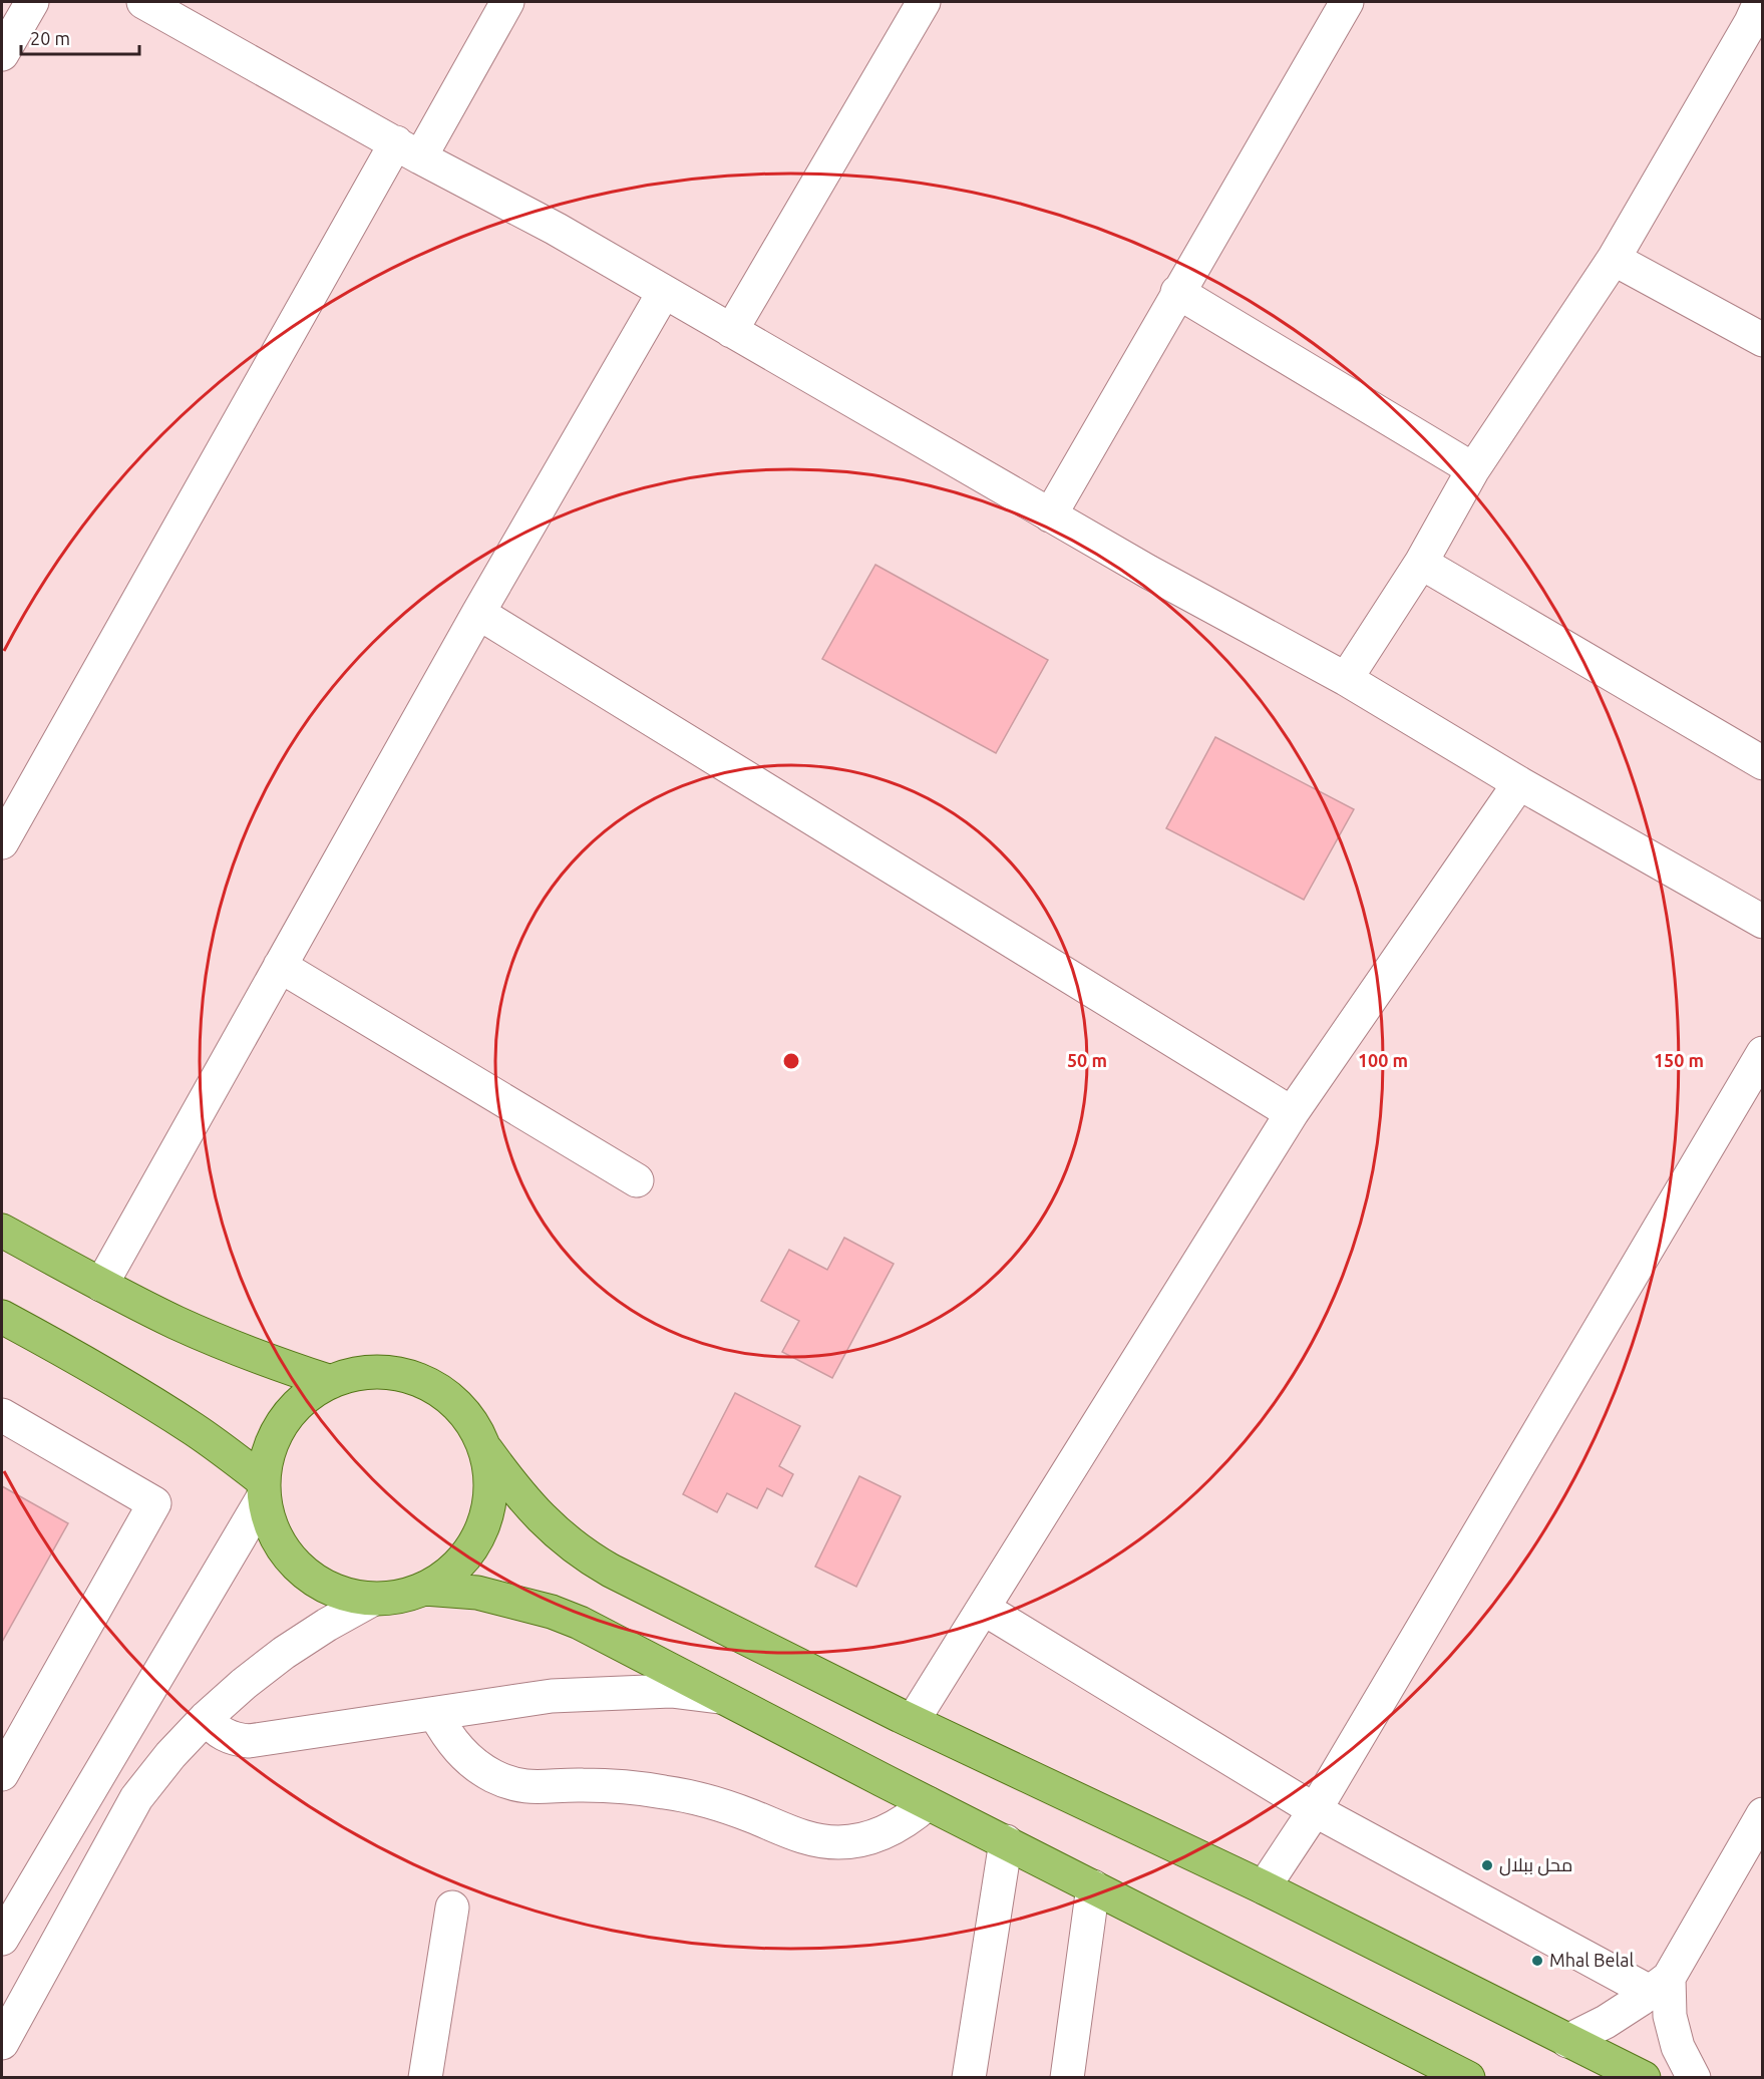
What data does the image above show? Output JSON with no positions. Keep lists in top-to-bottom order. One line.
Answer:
{"places":["محل ببلال","Mhal Belal"],"scale_bar":"20 m","rings":["50 m","100 m","150 m"]}
